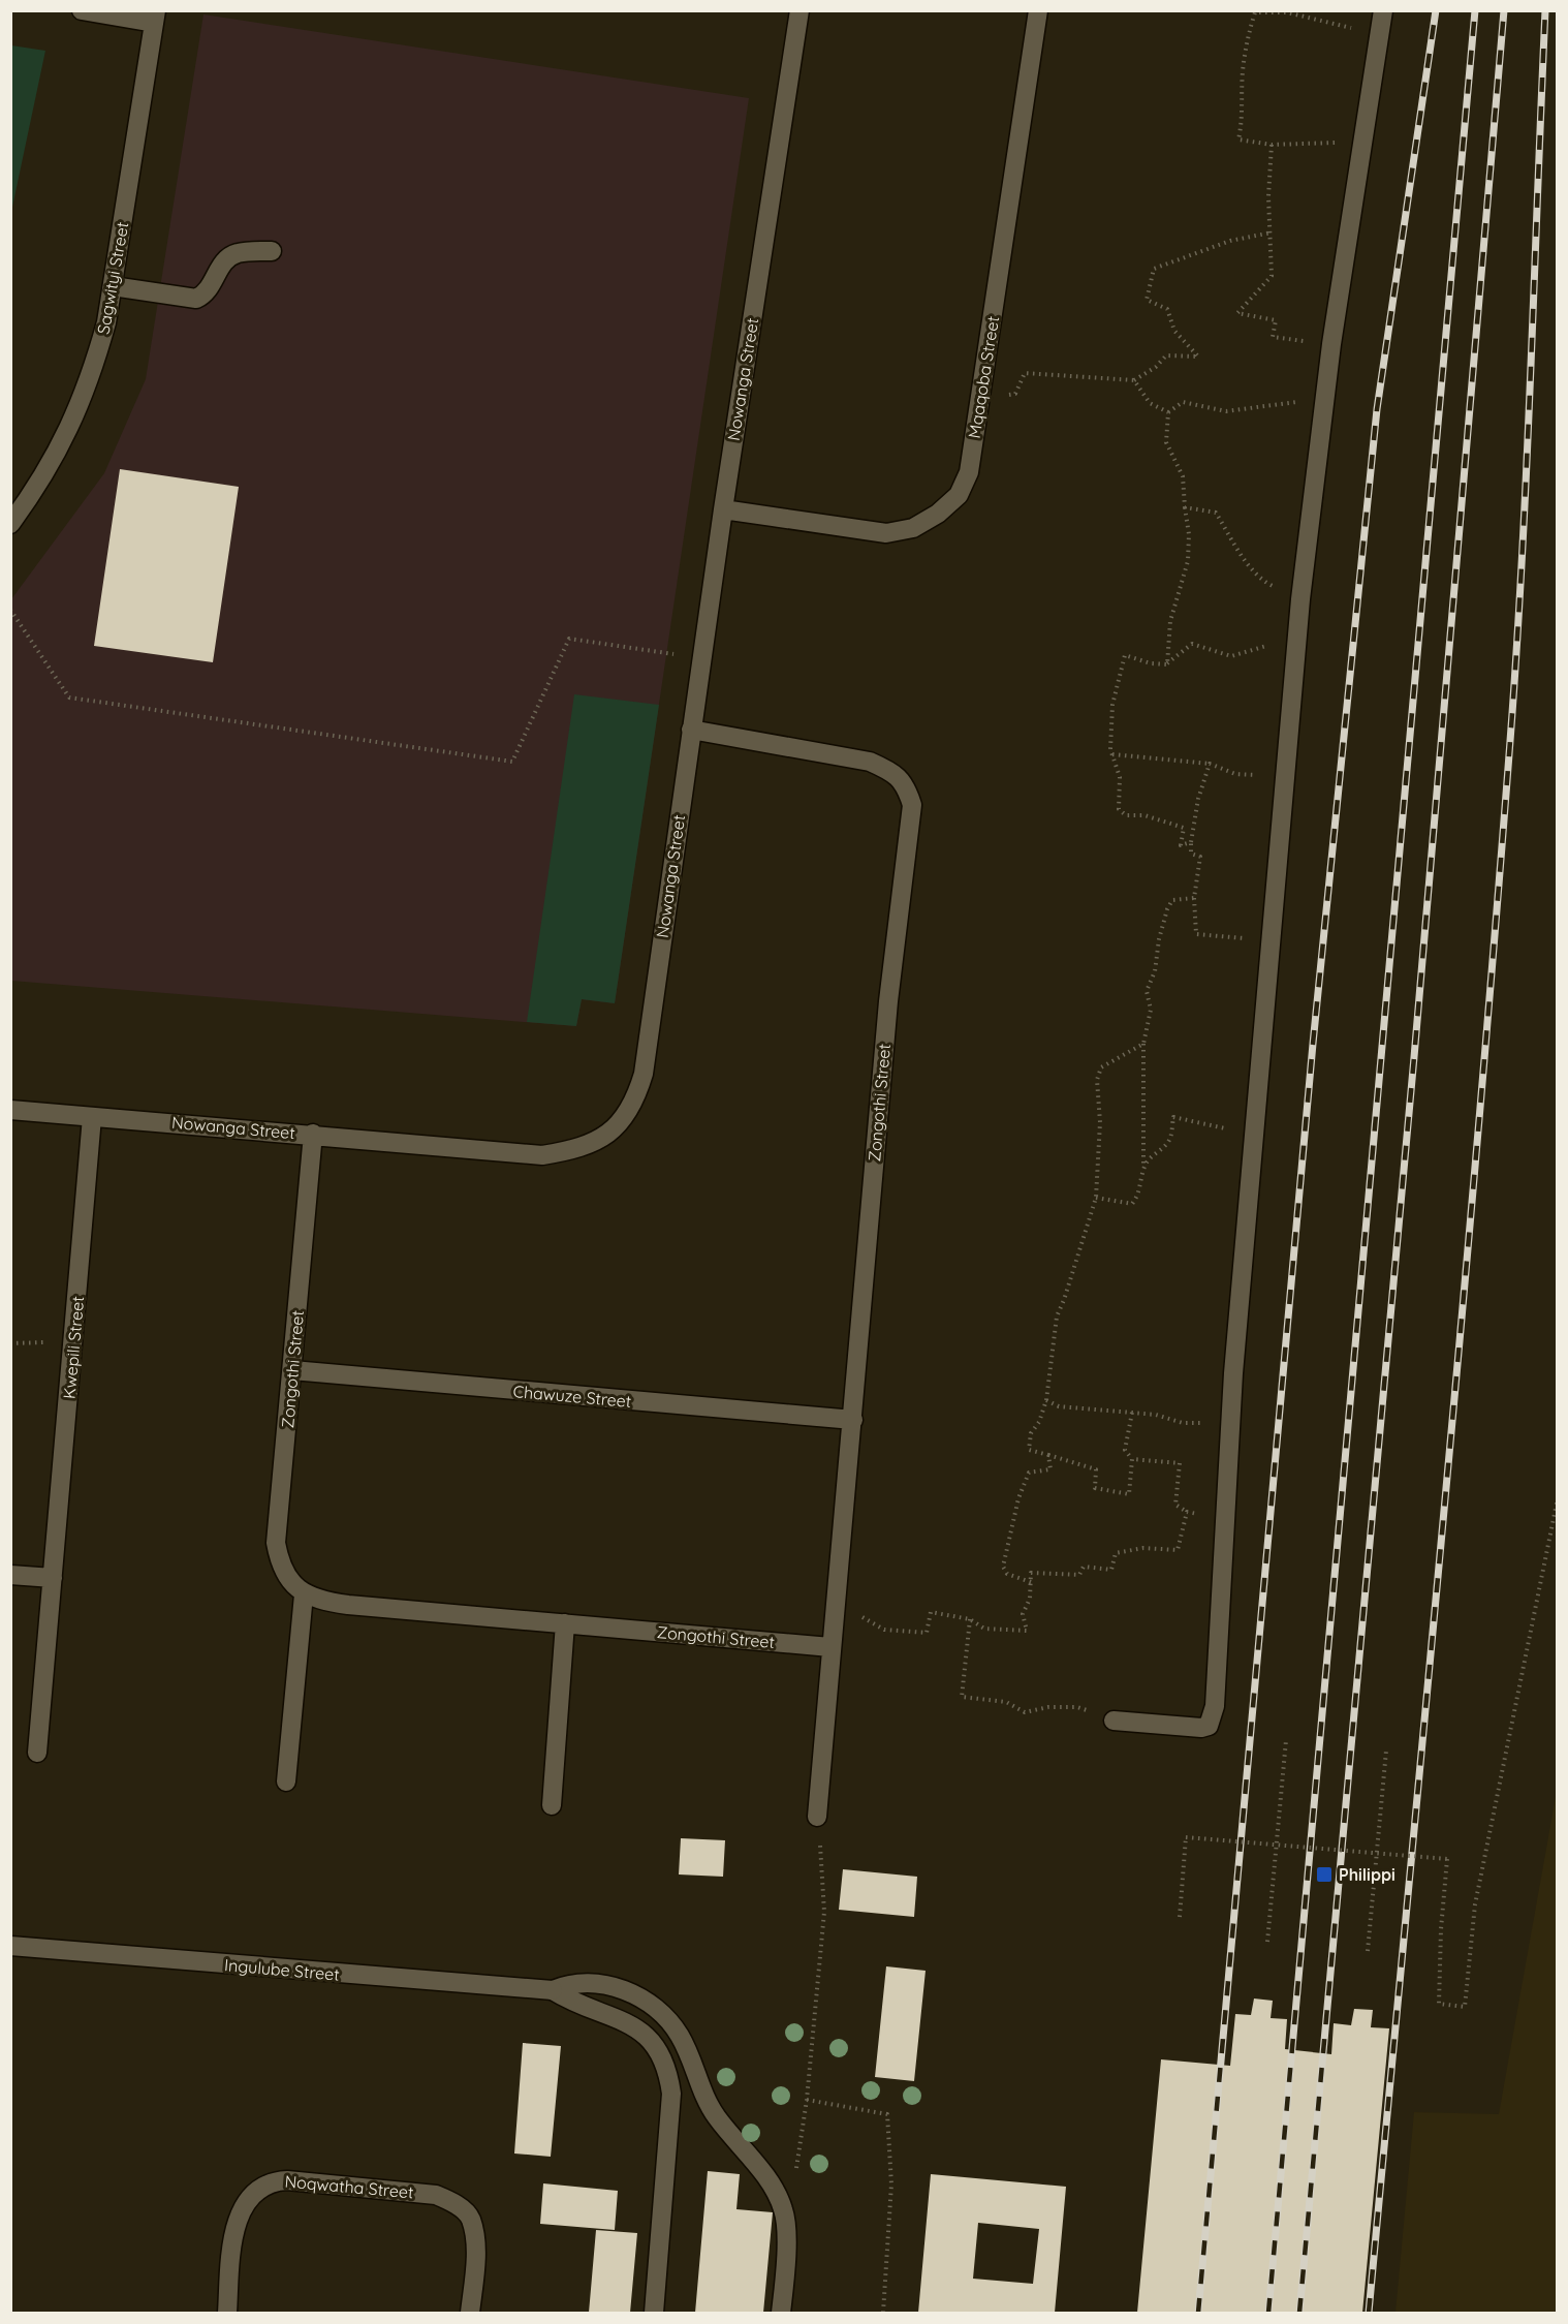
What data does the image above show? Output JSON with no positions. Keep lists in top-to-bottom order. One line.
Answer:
{"streets":{"street":["Sagwityi Street","Mqaqoba Street","Nowanga Street","Zongothi Street","Kwepili Street","Chawuze Street","Ingulube Street","Noqwatha Street"]},"crossings":[["Mqaqoba Street","Nowanga Street"],["Nowanga Street","Zongothi Street"],["Nowanga Street","Kwepili Street"],["Zongothi Street","Chawuze Street"]],"places":{"transit":["Philippi"]}}
